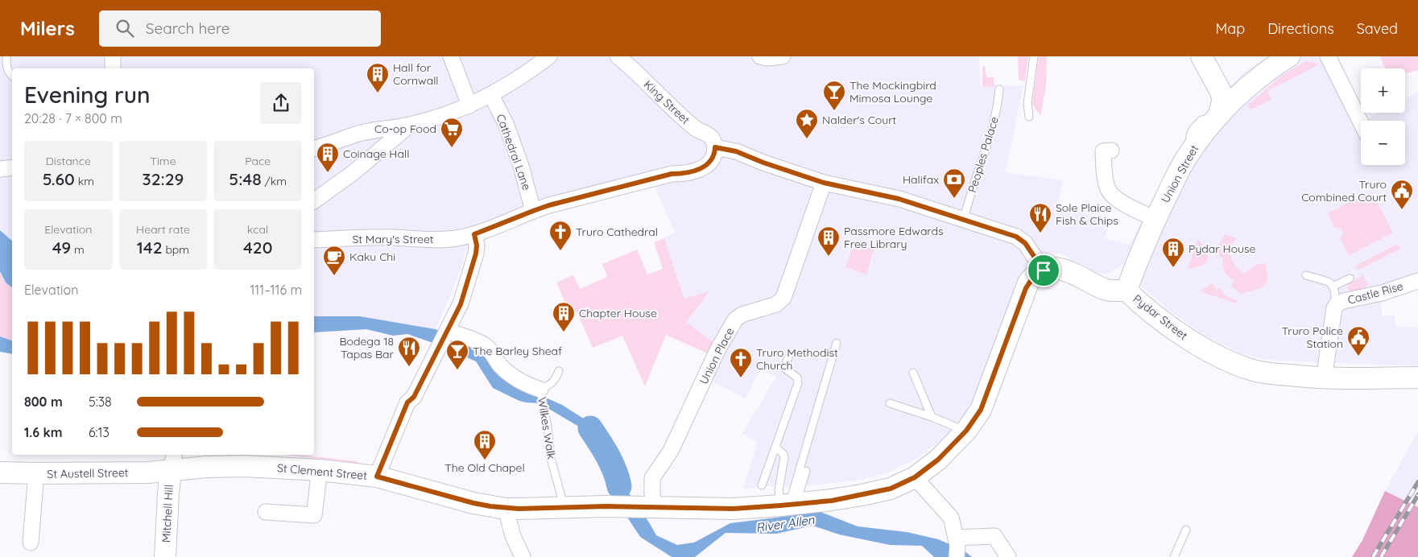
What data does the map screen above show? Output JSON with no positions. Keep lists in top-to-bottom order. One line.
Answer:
{"streets":{"main road":["Union Street","Pydar Street","St Clement Street","St Austell Street","Mitchell Hill"],"street":["King Street","Cathedral Lane","St Mary's Street","Castle Rise","Union Place","Wilkes Walk"],"lane":["Peoples Palace"]},"crossings":[["King Street","St Mary's Street"],["Cathedral Lane","St Mary's Street"],["Union Street","Pydar Street"],["Castle Rise","Pydar Street"],["Pydar Street","St Clement Street"],["Union Place","St Clement Street"],["Wilkes Walk","St Clement Street"],["St Clement Street","St Austell Street"],["St Clement Street","Mitchell Hill"],["St Austell Street","Mitchell Hill"]],"water":["River Allen"],"places":{"building":["Hall for Cornwall","Coinage Hall","Passmore Edwards Free Library","Pydar House","Chapter House","The Old Chapel"],"bar":["The Mockingbird Mimosa Lounge","The Barley Sheaf"],"place":["Nalder's Court"],"supermarket":["Co-op Food"],"bank":["Halifax"],"public building":["Truro Combined Court","Truro Police Station"],"restaurant":["Sole Plaice Fish & Chips","Bodega 18 Tapas Bar"],"church":["Truro Cathedral","Truro Methodist Church"],"cafe":["Kaku Chi"]},"page":{"header":"Milers","search":"Search here","nav":["Map","Directions","Saved"],"map_buttons":["+","−"],"heading":["Evening run","20:28 · 7 × 800 m"],"stats":[["Distance","5.60 km"],["Time","32:29"],["Pace","5:48 /km"],["Elevation","49 m"],["Heart rate","142 bpm"],["kcal","420"]],"chart":["Elevation","111–116 m"],"list":[{"name":"800 m","note":"5:38"},{"name":"1.6 km","note":"6:13"}]}}
